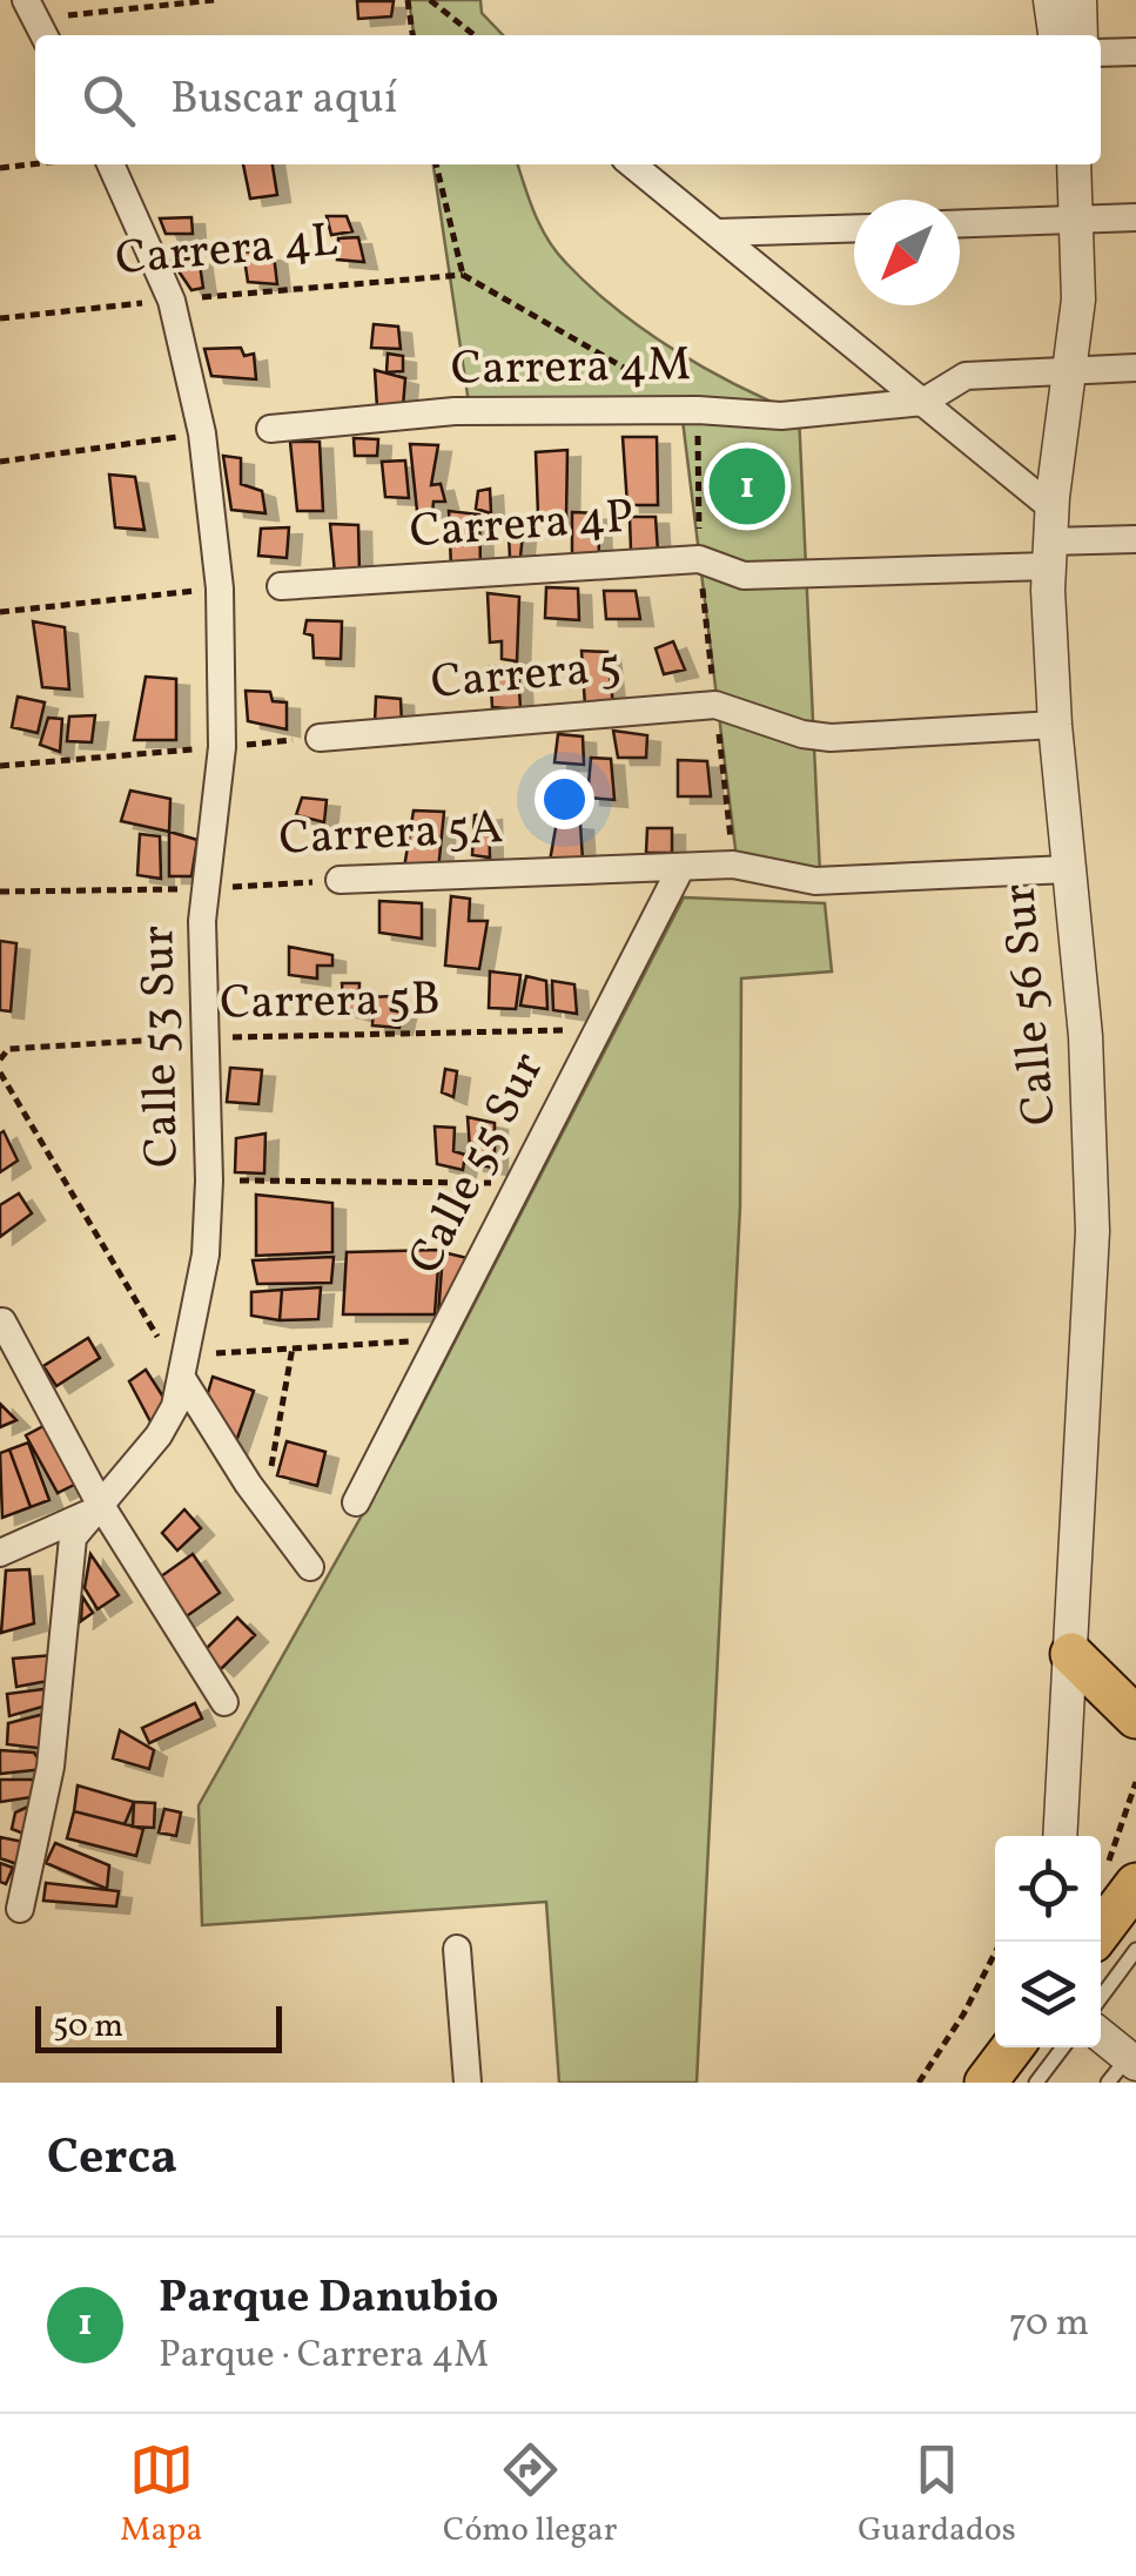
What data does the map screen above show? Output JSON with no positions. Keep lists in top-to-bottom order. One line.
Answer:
{"streets":{"street":["Carrera 4M","Carrera 4P","Carrera 5","Carrera 5A","Calle 56 Sur","Calle 53 Sur","Calle 55 Sur"],"path":["Carrera 4L","Carrera 5B"]},"crossings":[["Carrera 4L","Calle 53 Sur"],["Carrera 4M","Calle 56 Sur"],["Carrera 4P","Calle 56 Sur"],["Carrera 5","Calle 56 Sur"],["Carrera 5A","Calle 56 Sur"],["Carrera 5A","Calle 53 Sur"],["Carrera 5A","Calle 55 Sur"],["Carrera 5B","Calle 53 Sur"],["Carrera 5B","Calle 55 Sur"]],"scale_bar":"50 m","north":"bottom left","page":{"search":"Buscar aquí","pins":"1","scale":"50 m","heading":"Cerca","list":[{"mark":"1","name":"Parque Danubio","note":"Parque · Carrera 4M","value":"70 m"}],"nav":["Mapa","Cómo llegar","Guardados"]}}
